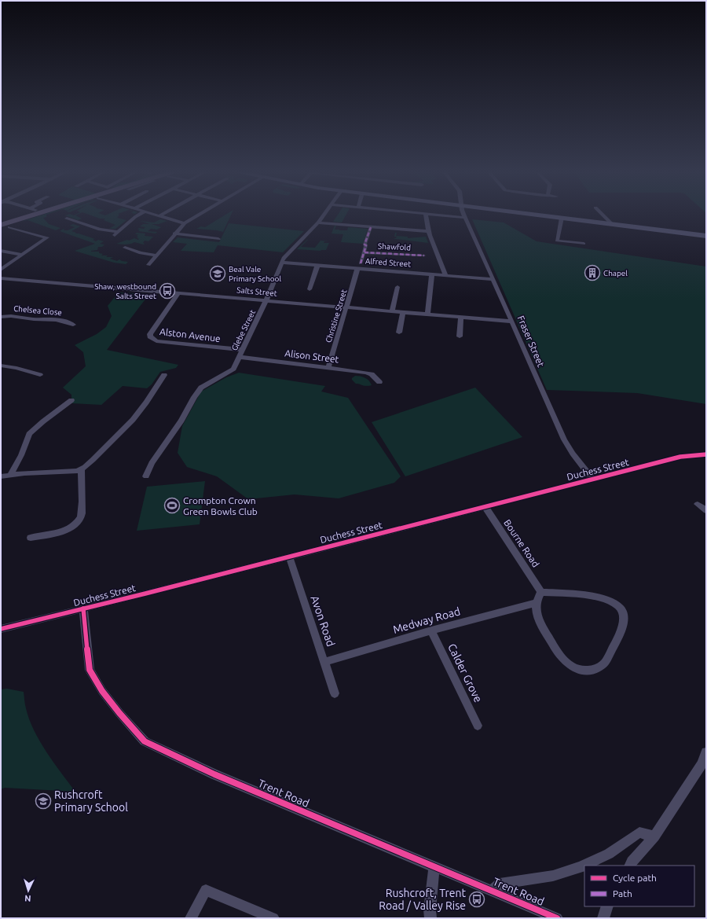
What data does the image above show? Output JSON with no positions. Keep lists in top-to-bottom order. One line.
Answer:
{"streets":{"street":["Shawfold","Alfred Street","Salts Street","Chelsea Close","Christine Street","Glebe Street","Alston Avenue","Fraser Street","Alison Street","Duchess Street","Bourne Road","Medway Road","Avon Road","Calder Grove","Trent Road"]},"crossings":[["Shawfold","Christine Street"],["Alfred Street","Christine Street"],["Alfred Street","Glebe Street"],["Alfred Street","Fraser Street"],["Salts Street","Christine Street"],["Salts Street","Glebe Street"],["Salts Street","Alston Avenue"],["Salts Street","Fraser Street"],["Christine Street","Alison Street"],["Glebe Street","Alston Avenue"],["Glebe Street","Alison Street"],["Fraser Street","Duchess Street"],["Duchess Street","Bourne Road"],["Duchess Street","Avon Road"],["Duchess Street","Trent Road"],["Bourne Road","Medway Road"],["Medway Road","Avon Road"],["Medway Road","Calder Grove"]],"places":{"building":["Chapel"],"school or university":["Beal Vale Primary School","Rushcroft Primary School"],"bus stop":["Shaw, westbound Salts Street","Rushcroft, Trent Road / Valley Rise"],"sports":["Crompton Crown Green Bowls Club"]},"legend":["Cycle path","Path"],"north":"bottom"}
